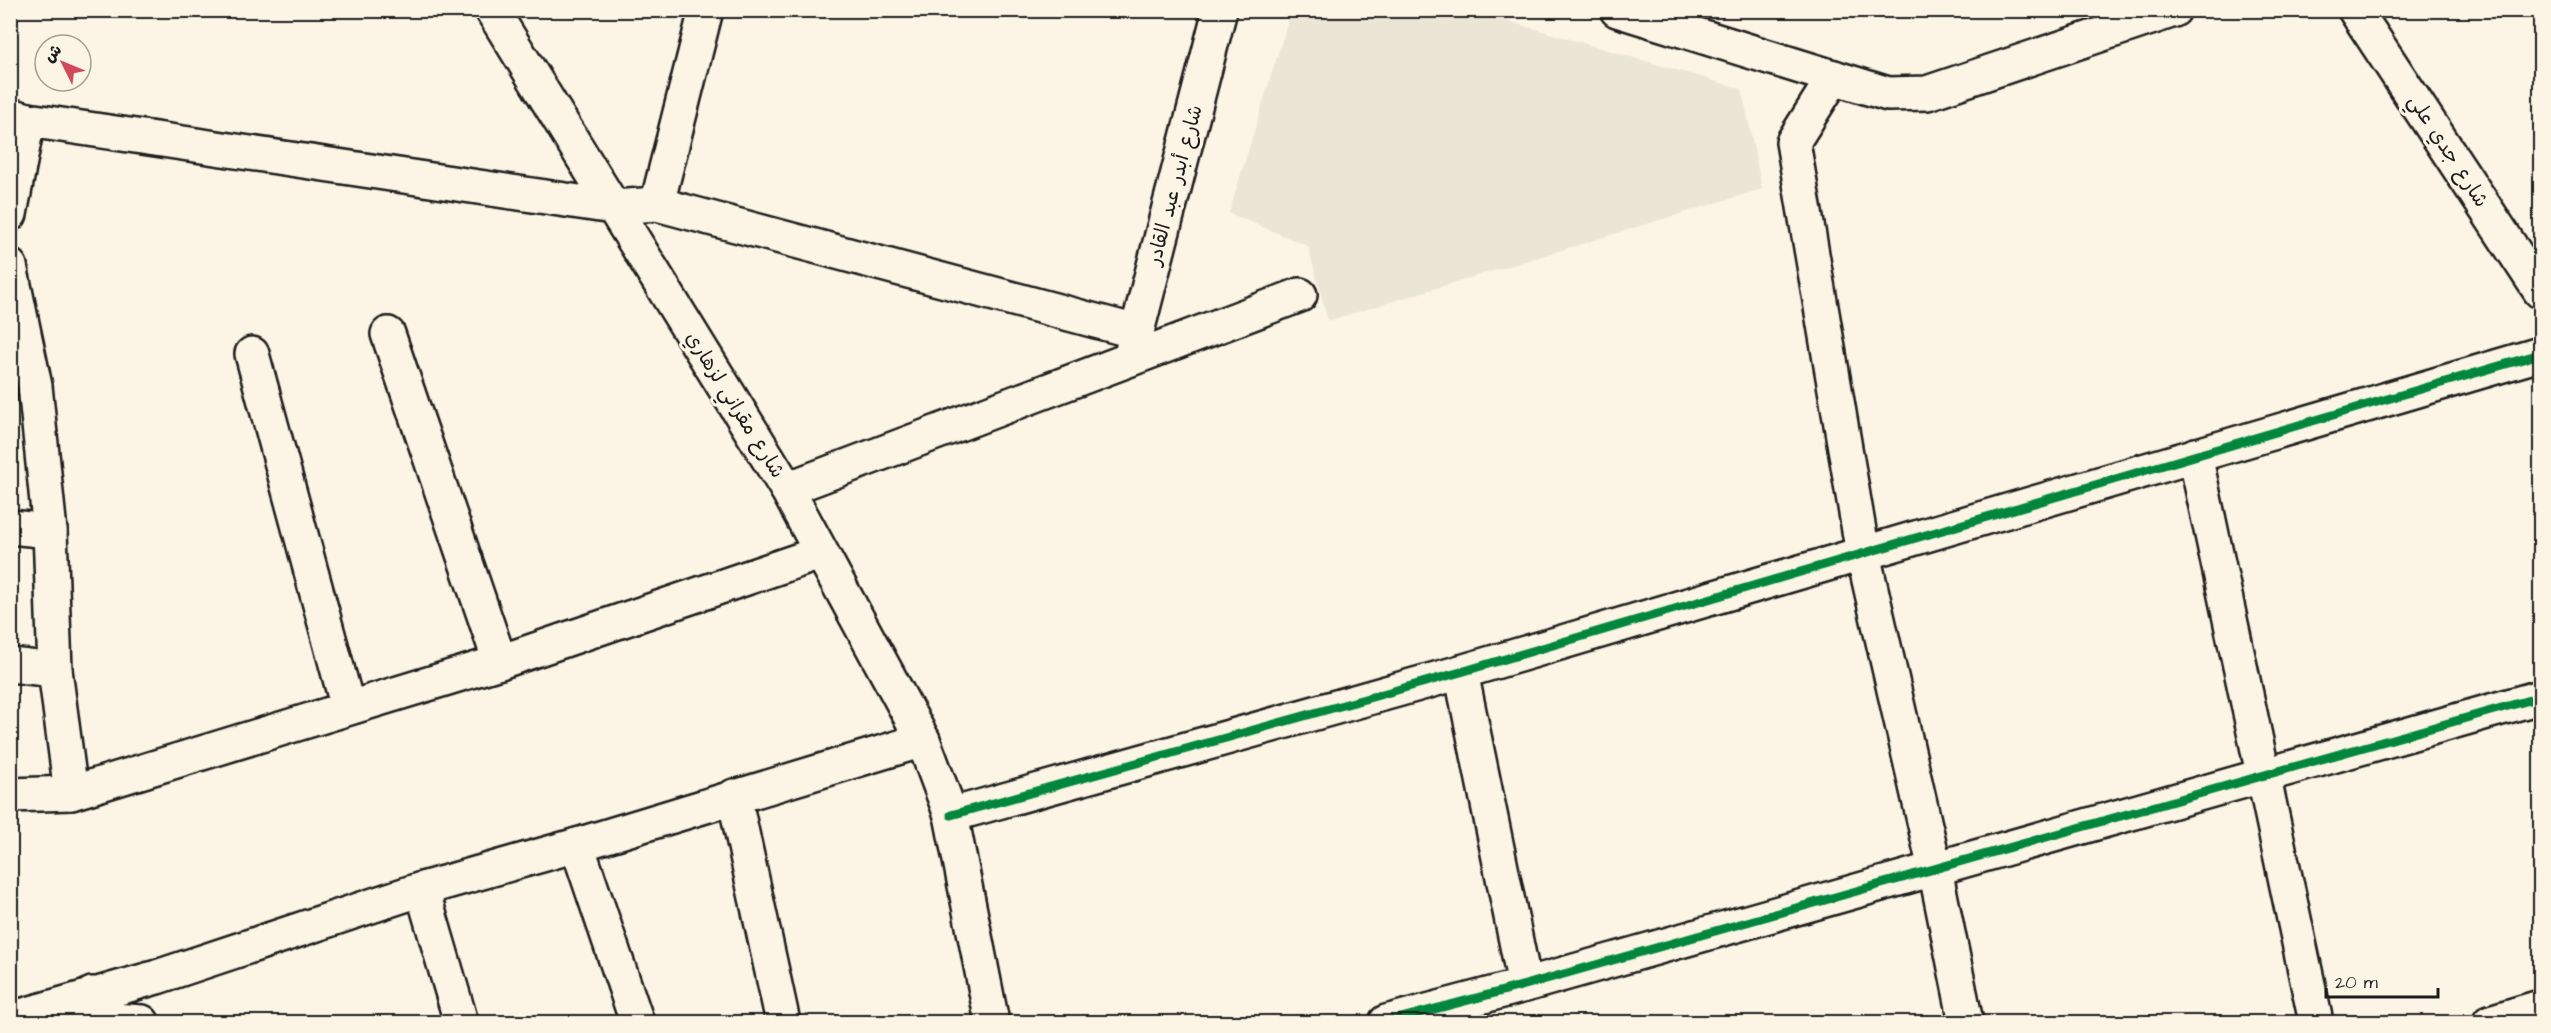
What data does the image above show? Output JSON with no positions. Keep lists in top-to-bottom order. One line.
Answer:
{"streets":{"street":["شارع جدي علي","شارع أبدر عبد القادر","شارع مقراني لزهاري"]},"scale_bar":"20 m","north":"top left"}
